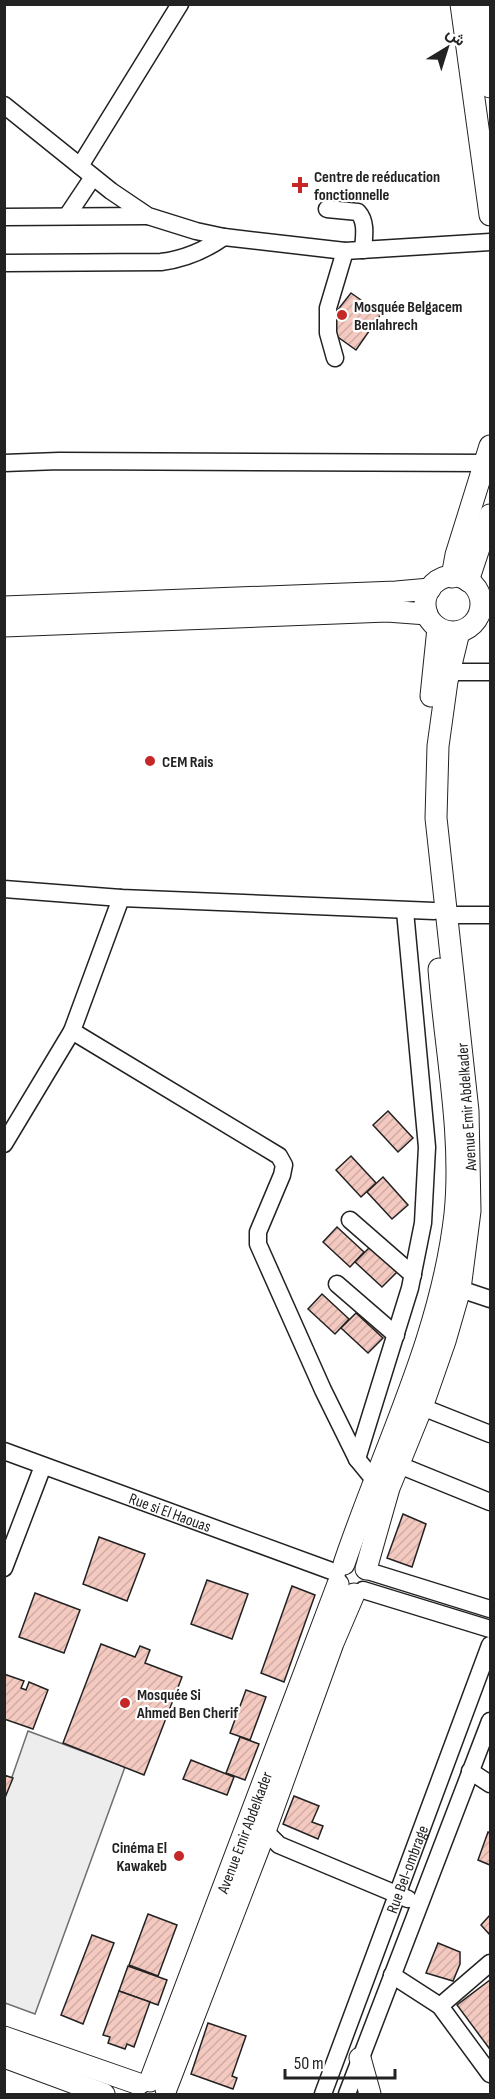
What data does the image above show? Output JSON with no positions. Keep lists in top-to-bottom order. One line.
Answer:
{"streets":{"main road":["Avenue Emir Abdelkader"],"street":["Rue si El Haouas","Rue Bel-ombrage"]},"crossings":[["Avenue Emir Abdelkader","Rue si El Haouas"]],"places":{"health":["Centre de reéducation fonctionnelle"],"other":["Mosquée Belgacem Benlahrech","CEM Rais","Mosquée Si Ahmed Ben Cherif","Cinéma El Kawakeb"]},"scale_bar":"50 m","north":"top right"}
